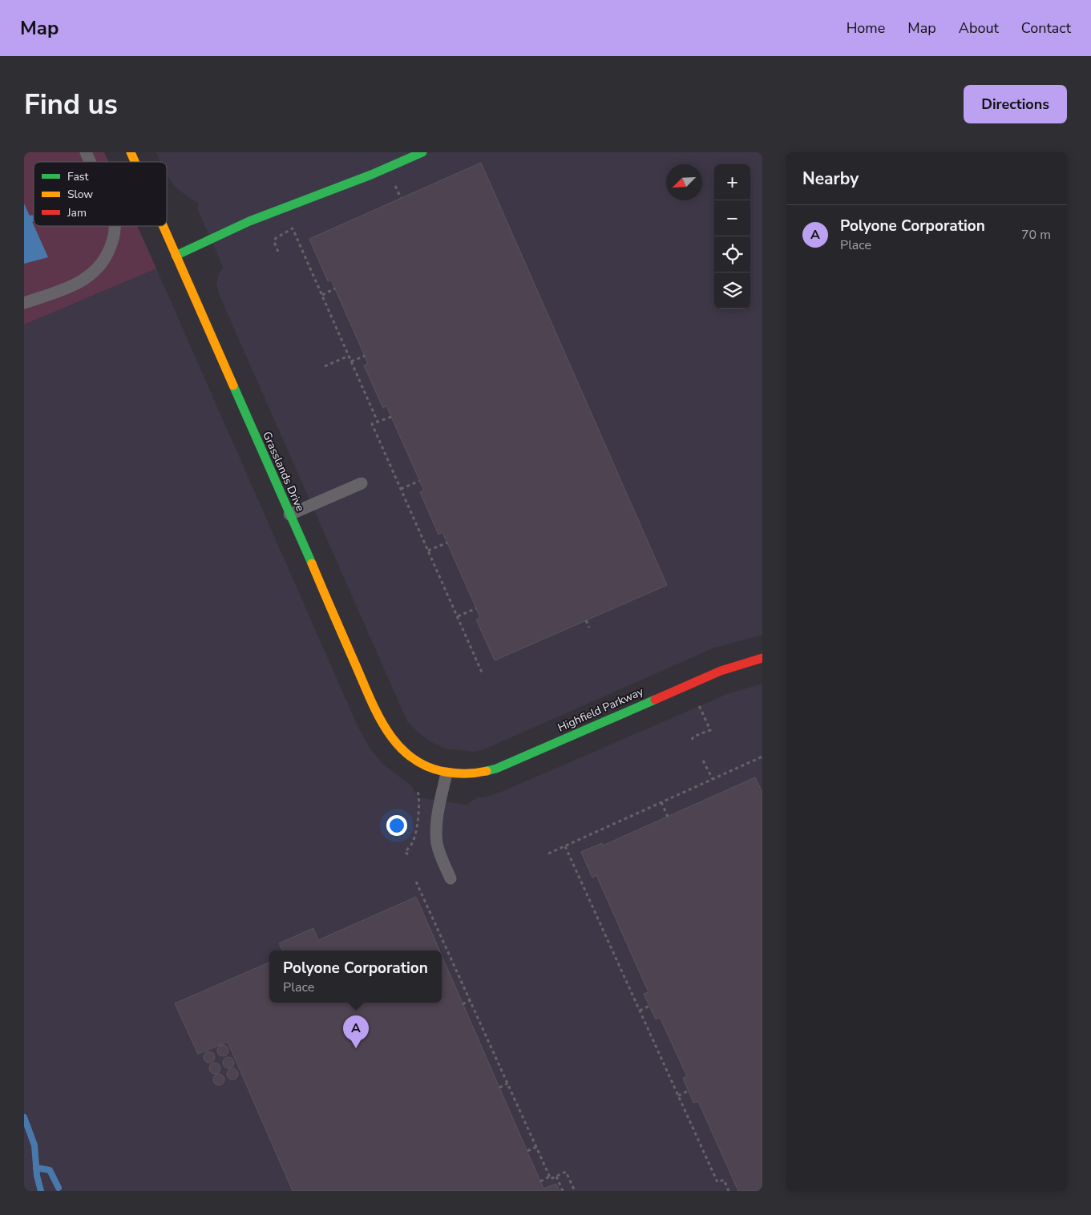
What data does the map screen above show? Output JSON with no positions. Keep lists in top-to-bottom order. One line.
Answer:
{"streets":{"street":["Grasslands Drive","Highfield Parkway"]},"crossings":[["Grasslands Drive","Highfield Parkway"]],"legend":["Fast","Slow","Jam"],"north":"bottom left","page":{"header":"Map","nav":["Home","Map","About","Contact"],"buttons":"Directions","title":"Find us","heading":"Nearby","map_buttons":["+","−"],"list":[{"mark":"A","name":"Polyone Corporation","note":"Place","value":"70 m"}],"popup":["Polyone Corporation","Place"],"pins":"A"}}
